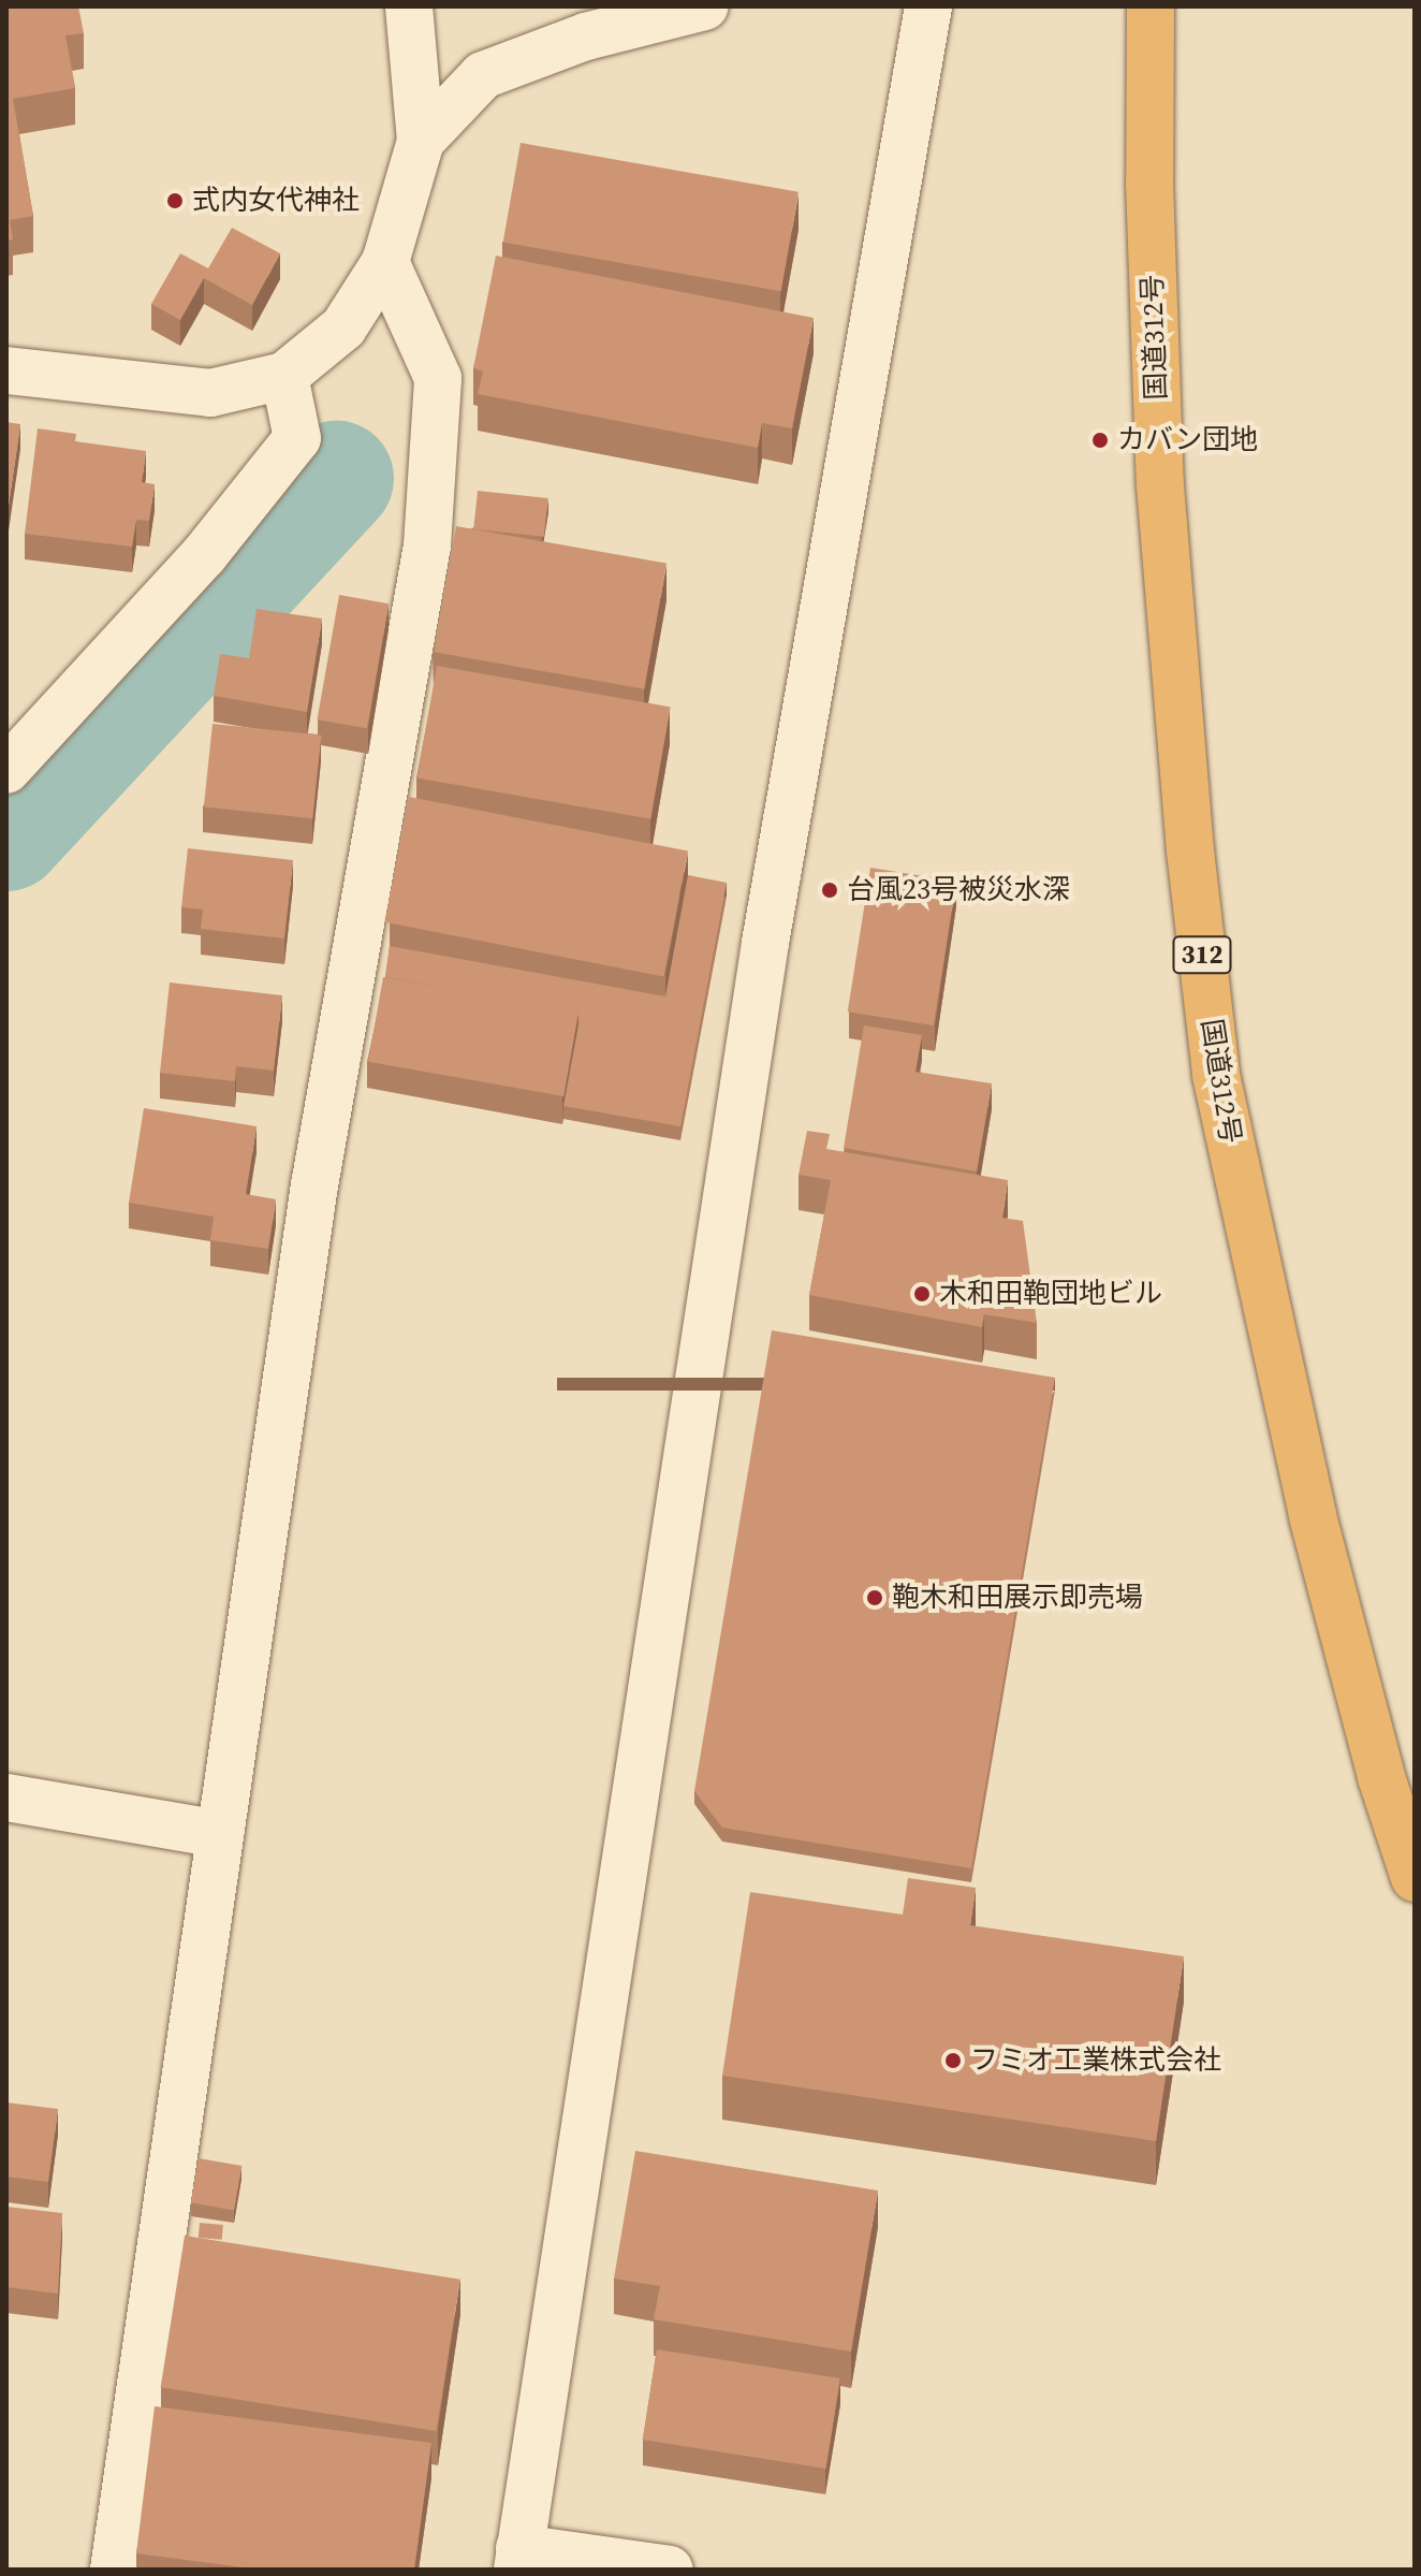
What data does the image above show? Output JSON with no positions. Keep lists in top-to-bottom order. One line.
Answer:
{"streets":{"highway":["国道312号","312"]},"places":["式内女代神社","カバン団地","台風23号被災水深","木和田鞄団地ビル","鞄木和田展示即売場","フミオ工業株式会社"]}
